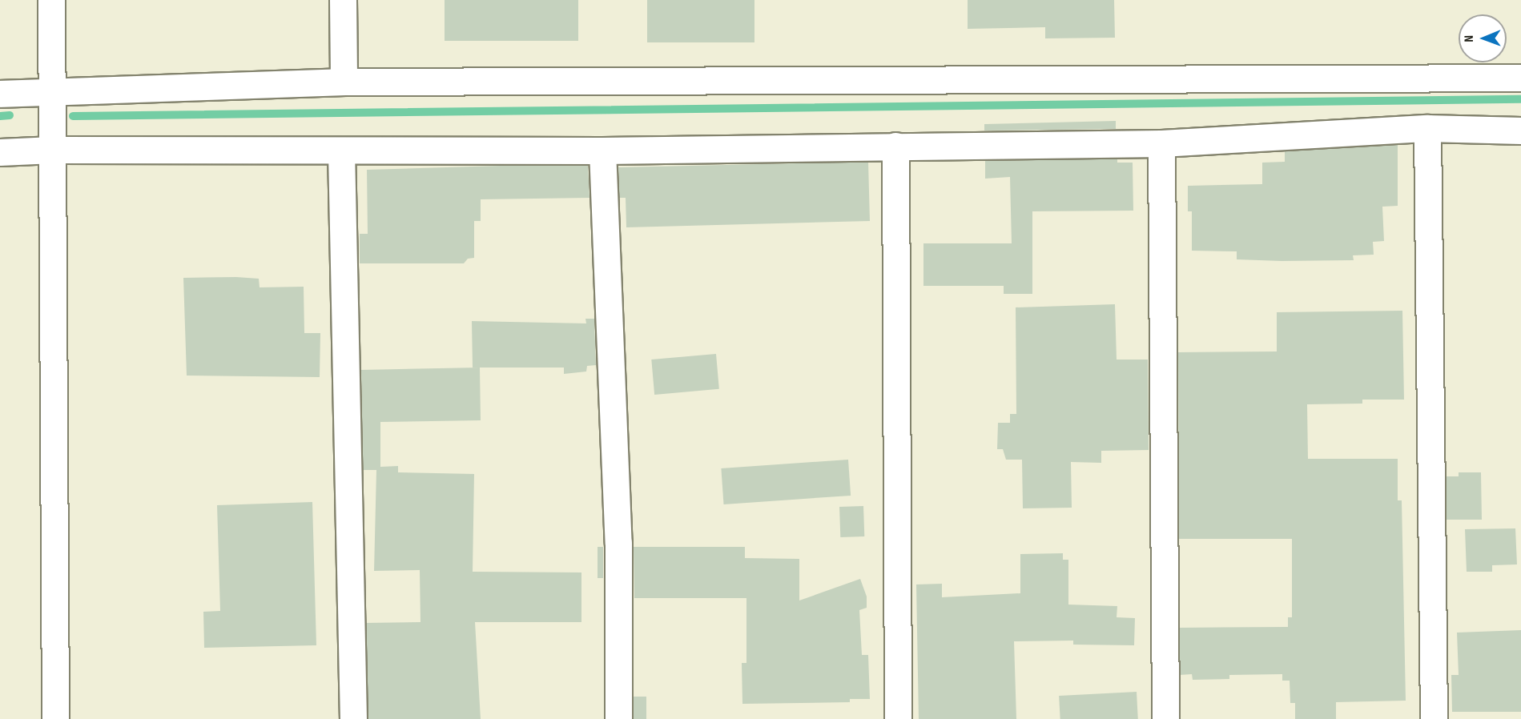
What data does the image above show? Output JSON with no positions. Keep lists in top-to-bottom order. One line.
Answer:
{"north":"left"}
